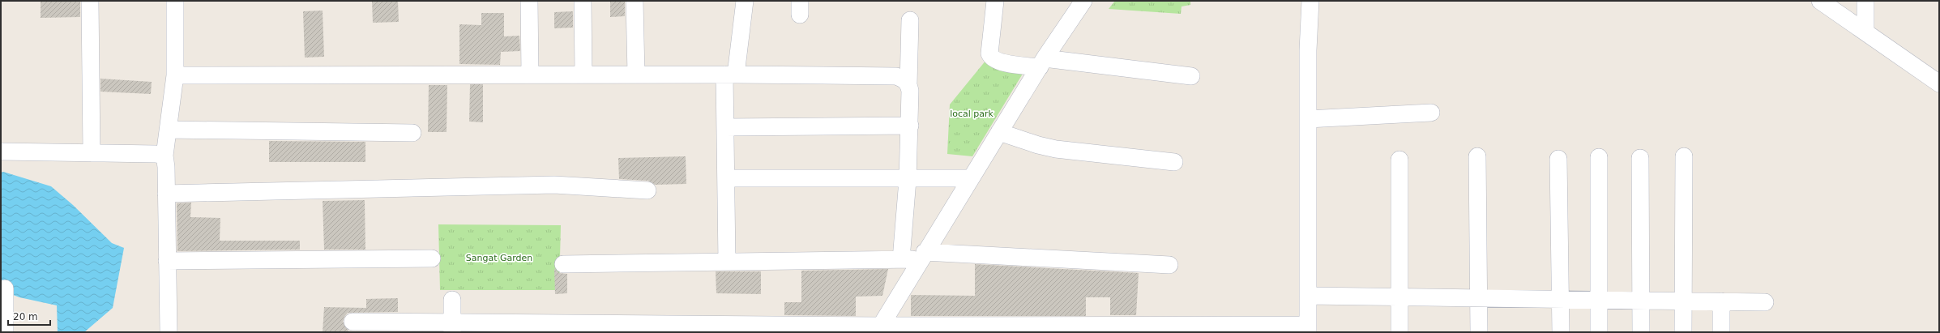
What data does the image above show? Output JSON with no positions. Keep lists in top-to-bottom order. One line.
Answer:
{"parks":["local park","Sangat Garden"],"scale_bar":"20 m"}
